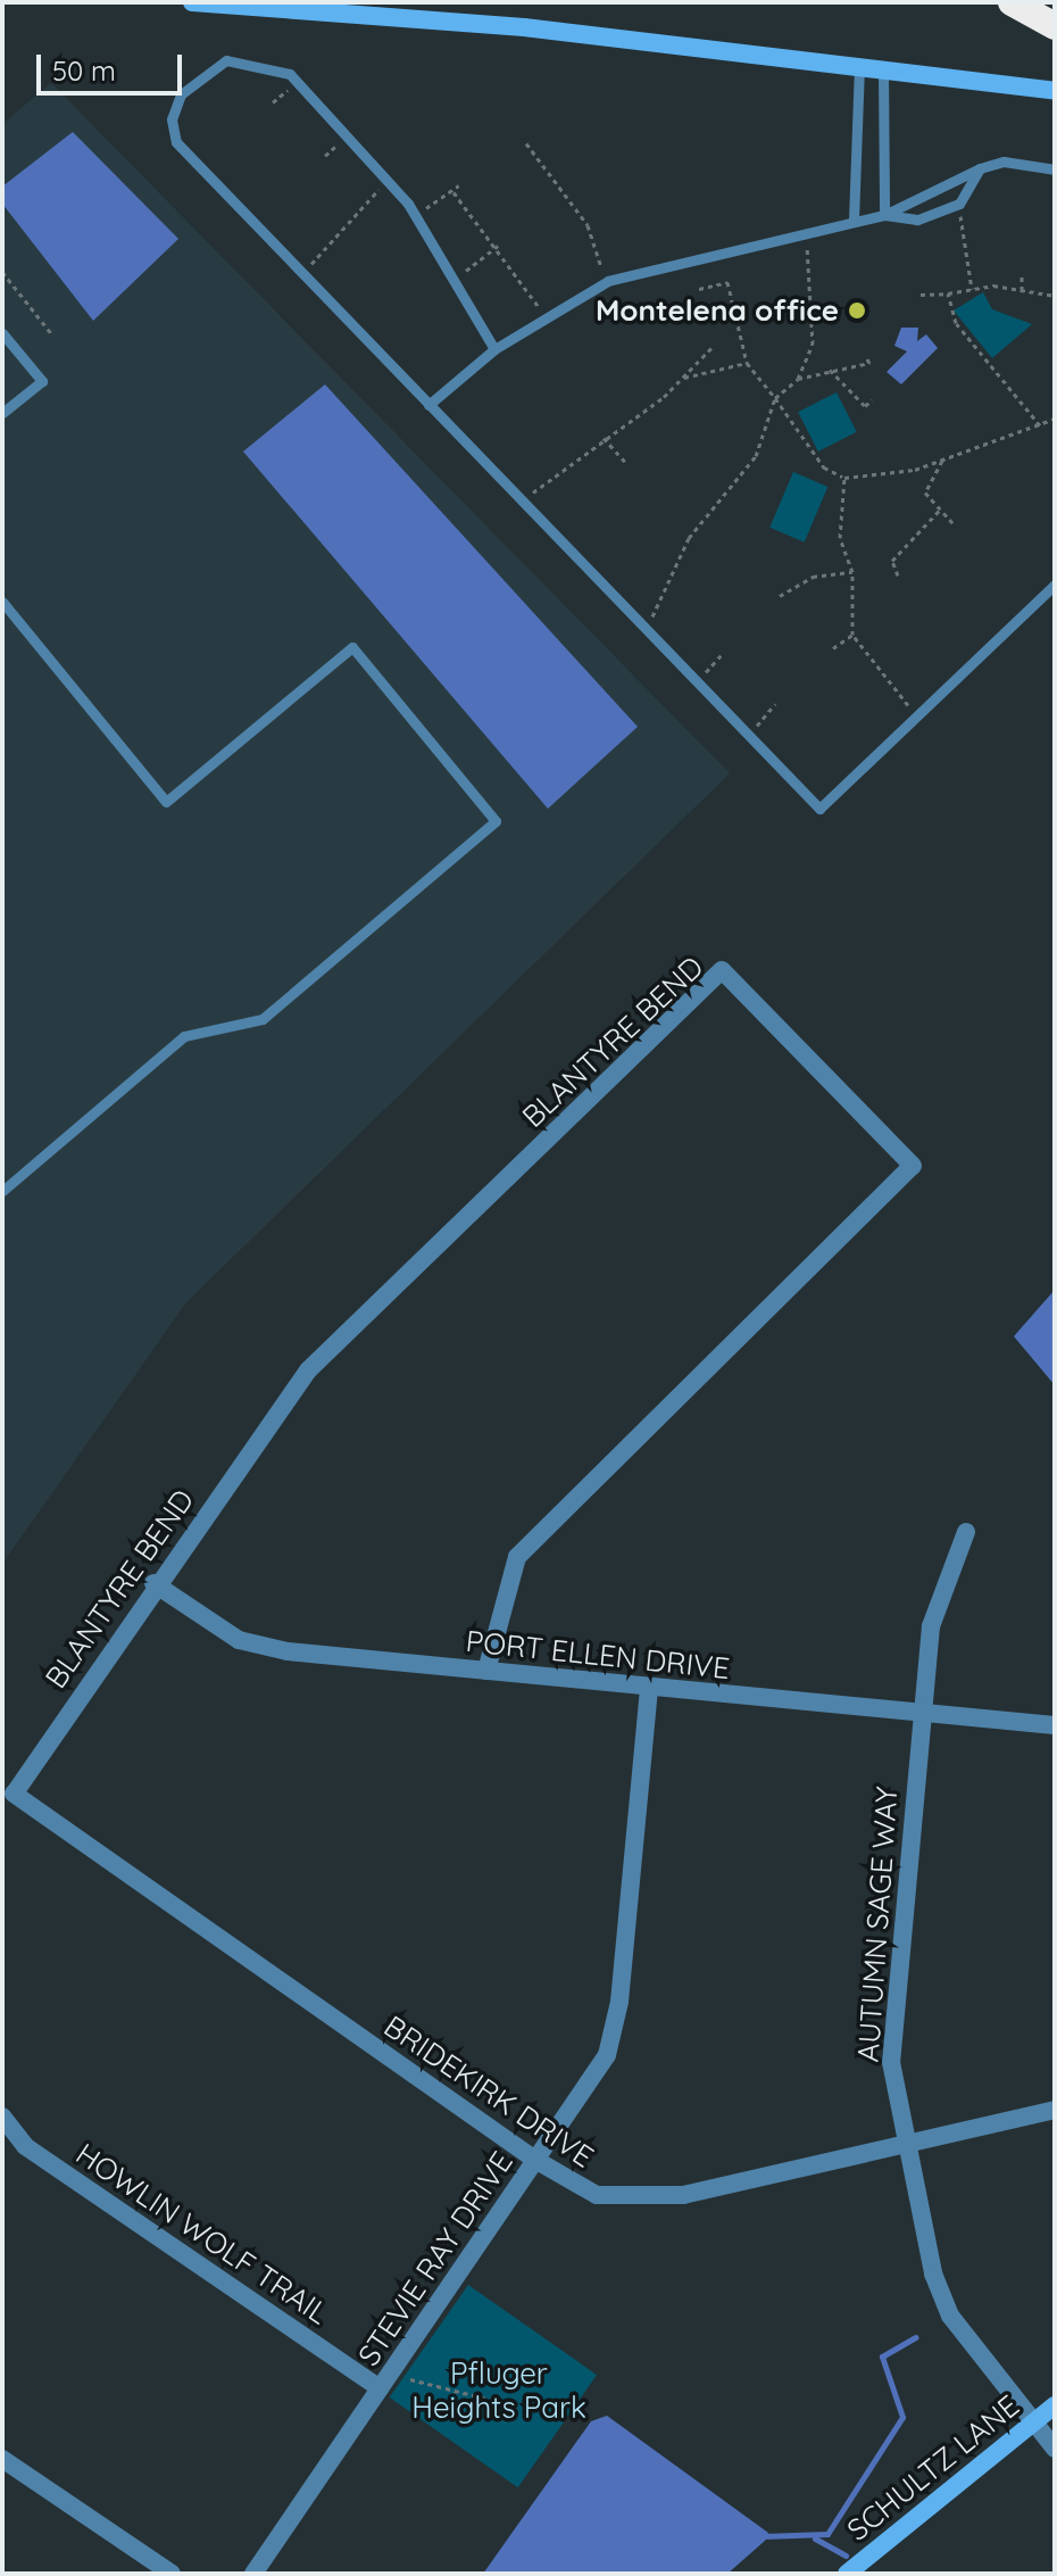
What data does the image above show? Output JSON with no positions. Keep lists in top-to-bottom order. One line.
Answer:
{"streets":{"main road":["SCHULTZ LANE"],"street":["BLANTYRE BEND","PORT ELLEN DRIVE","AUTUMN SAGE WAY","BRIDEKIRK DRIVE","HOWLIN WOLF TRAIL","STEVIE RAY DRIVE"]},"crossings":[["BLANTYRE BEND","PORT ELLEN DRIVE"],["BLANTYRE BEND","BRIDEKIRK DRIVE"],["PORT ELLEN DRIVE","AUTUMN SAGE WAY"],["PORT ELLEN DRIVE","STEVIE RAY DRIVE"],["AUTUMN SAGE WAY","BRIDEKIRK DRIVE"],["AUTUMN SAGE WAY","SCHULTZ LANE"],["BRIDEKIRK DRIVE","STEVIE RAY DRIVE"],["HOWLIN WOLF TRAIL","STEVIE RAY DRIVE"]],"parks":["Pfluger Heights Park"],"places":["Montelena office"],"scale_bar":"50 m"}
